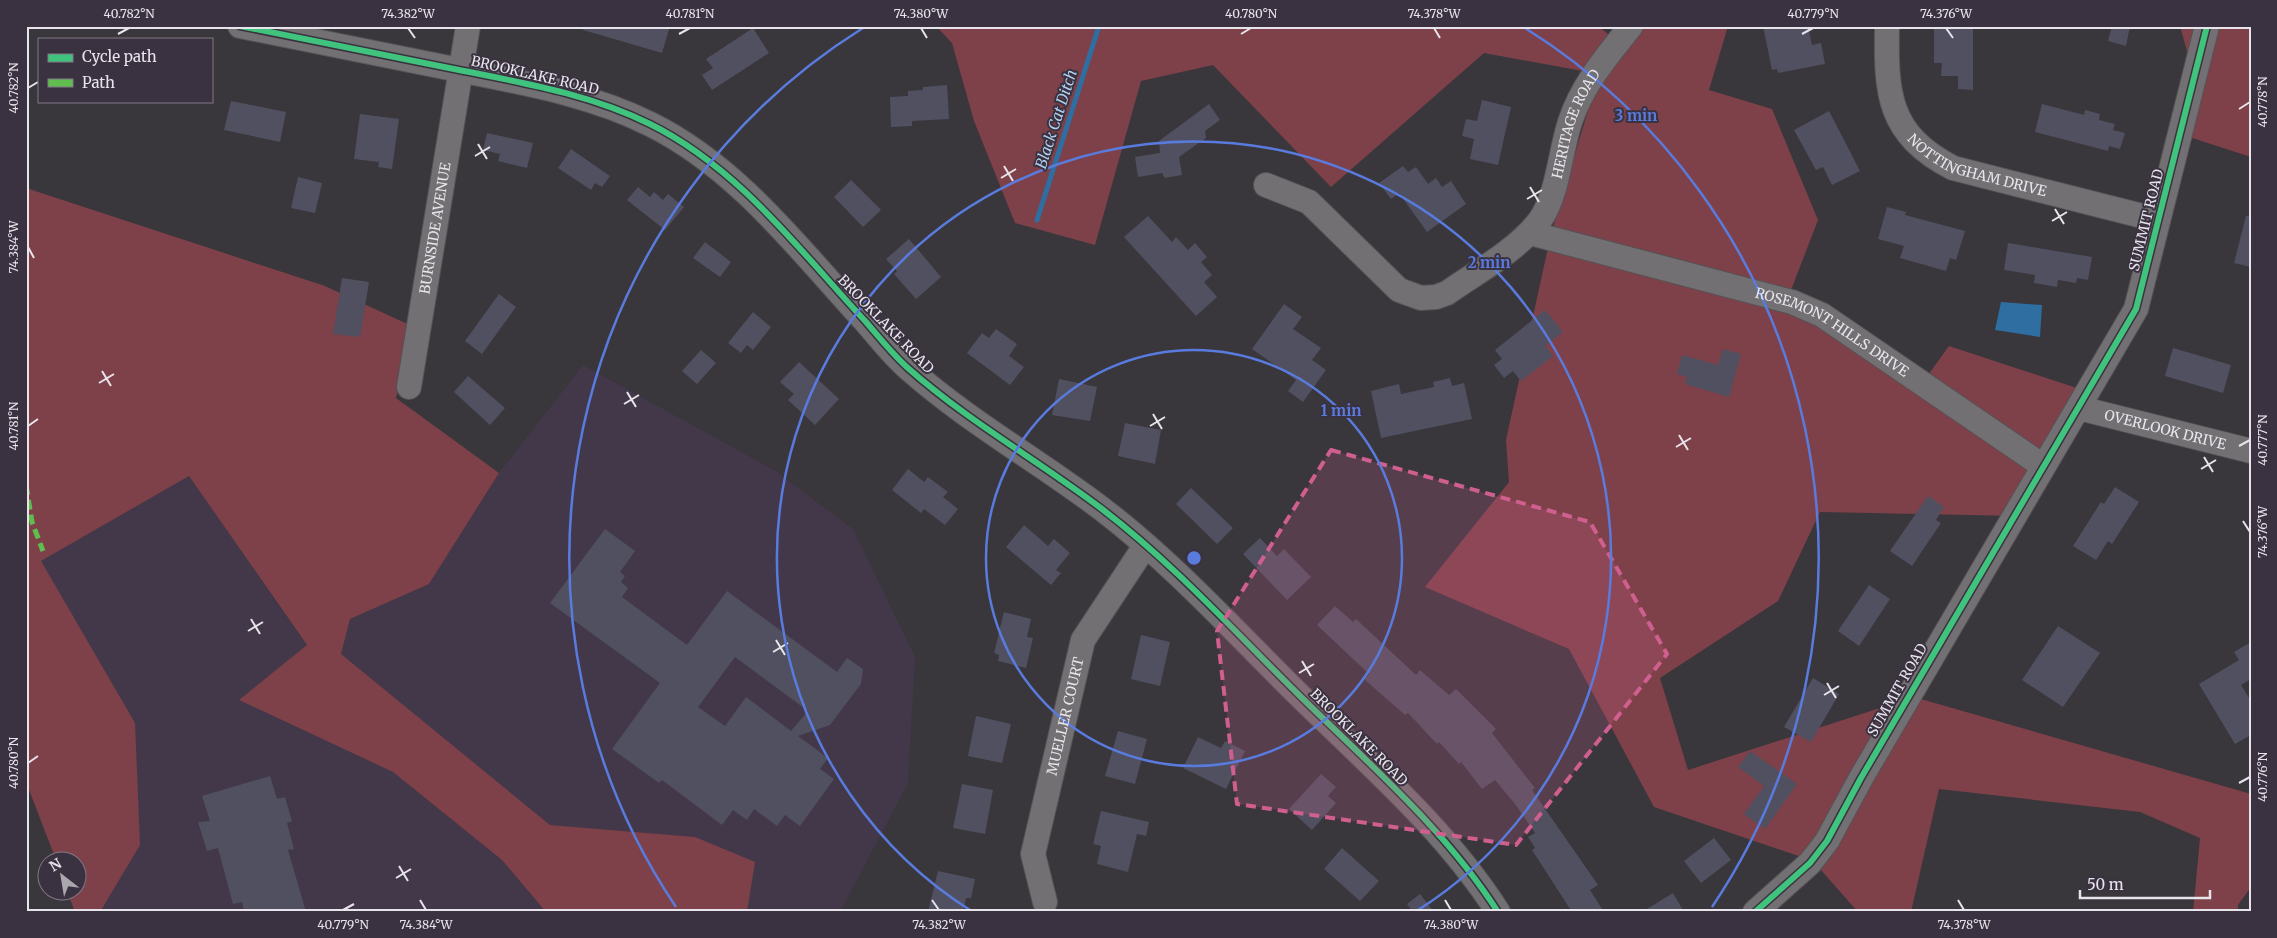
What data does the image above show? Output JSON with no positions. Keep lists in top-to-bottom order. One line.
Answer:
{"streets":{"street":["BROOKLAKE ROAD","HERITAGE ROAD","NOTTINGHAM DRIVE","SUMMIT ROAD","BURNSIDE AVENUE","ROSEMONT HILLS DRIVE","OVERLOOK DRIVE","MUELLER COURT"]},"crossings":[["BROOKLAKE ROAD","BURNSIDE AVENUE"],["BROOKLAKE ROAD","MUELLER COURT"],["HERITAGE ROAD","ROSEMONT HILLS DRIVE"],["NOTTINGHAM DRIVE","SUMMIT ROAD"],["SUMMIT ROAD","ROSEMONT HILLS DRIVE"],["SUMMIT ROAD","OVERLOOK DRIVE"]],"water":["Black Cat Ditch"],"legend":["Cycle path","Path"],"scale_bar":"50 m","north":"top left","coordinates":["40.782°N","74.382°W","40.781°N","74.380°W","40.780°N","74.378°W","40.779°N","74.376°W","40.778°N","74.384°W","40.777°N","40.776°N"],"rings":["3 min","2 min","1 min"]}
